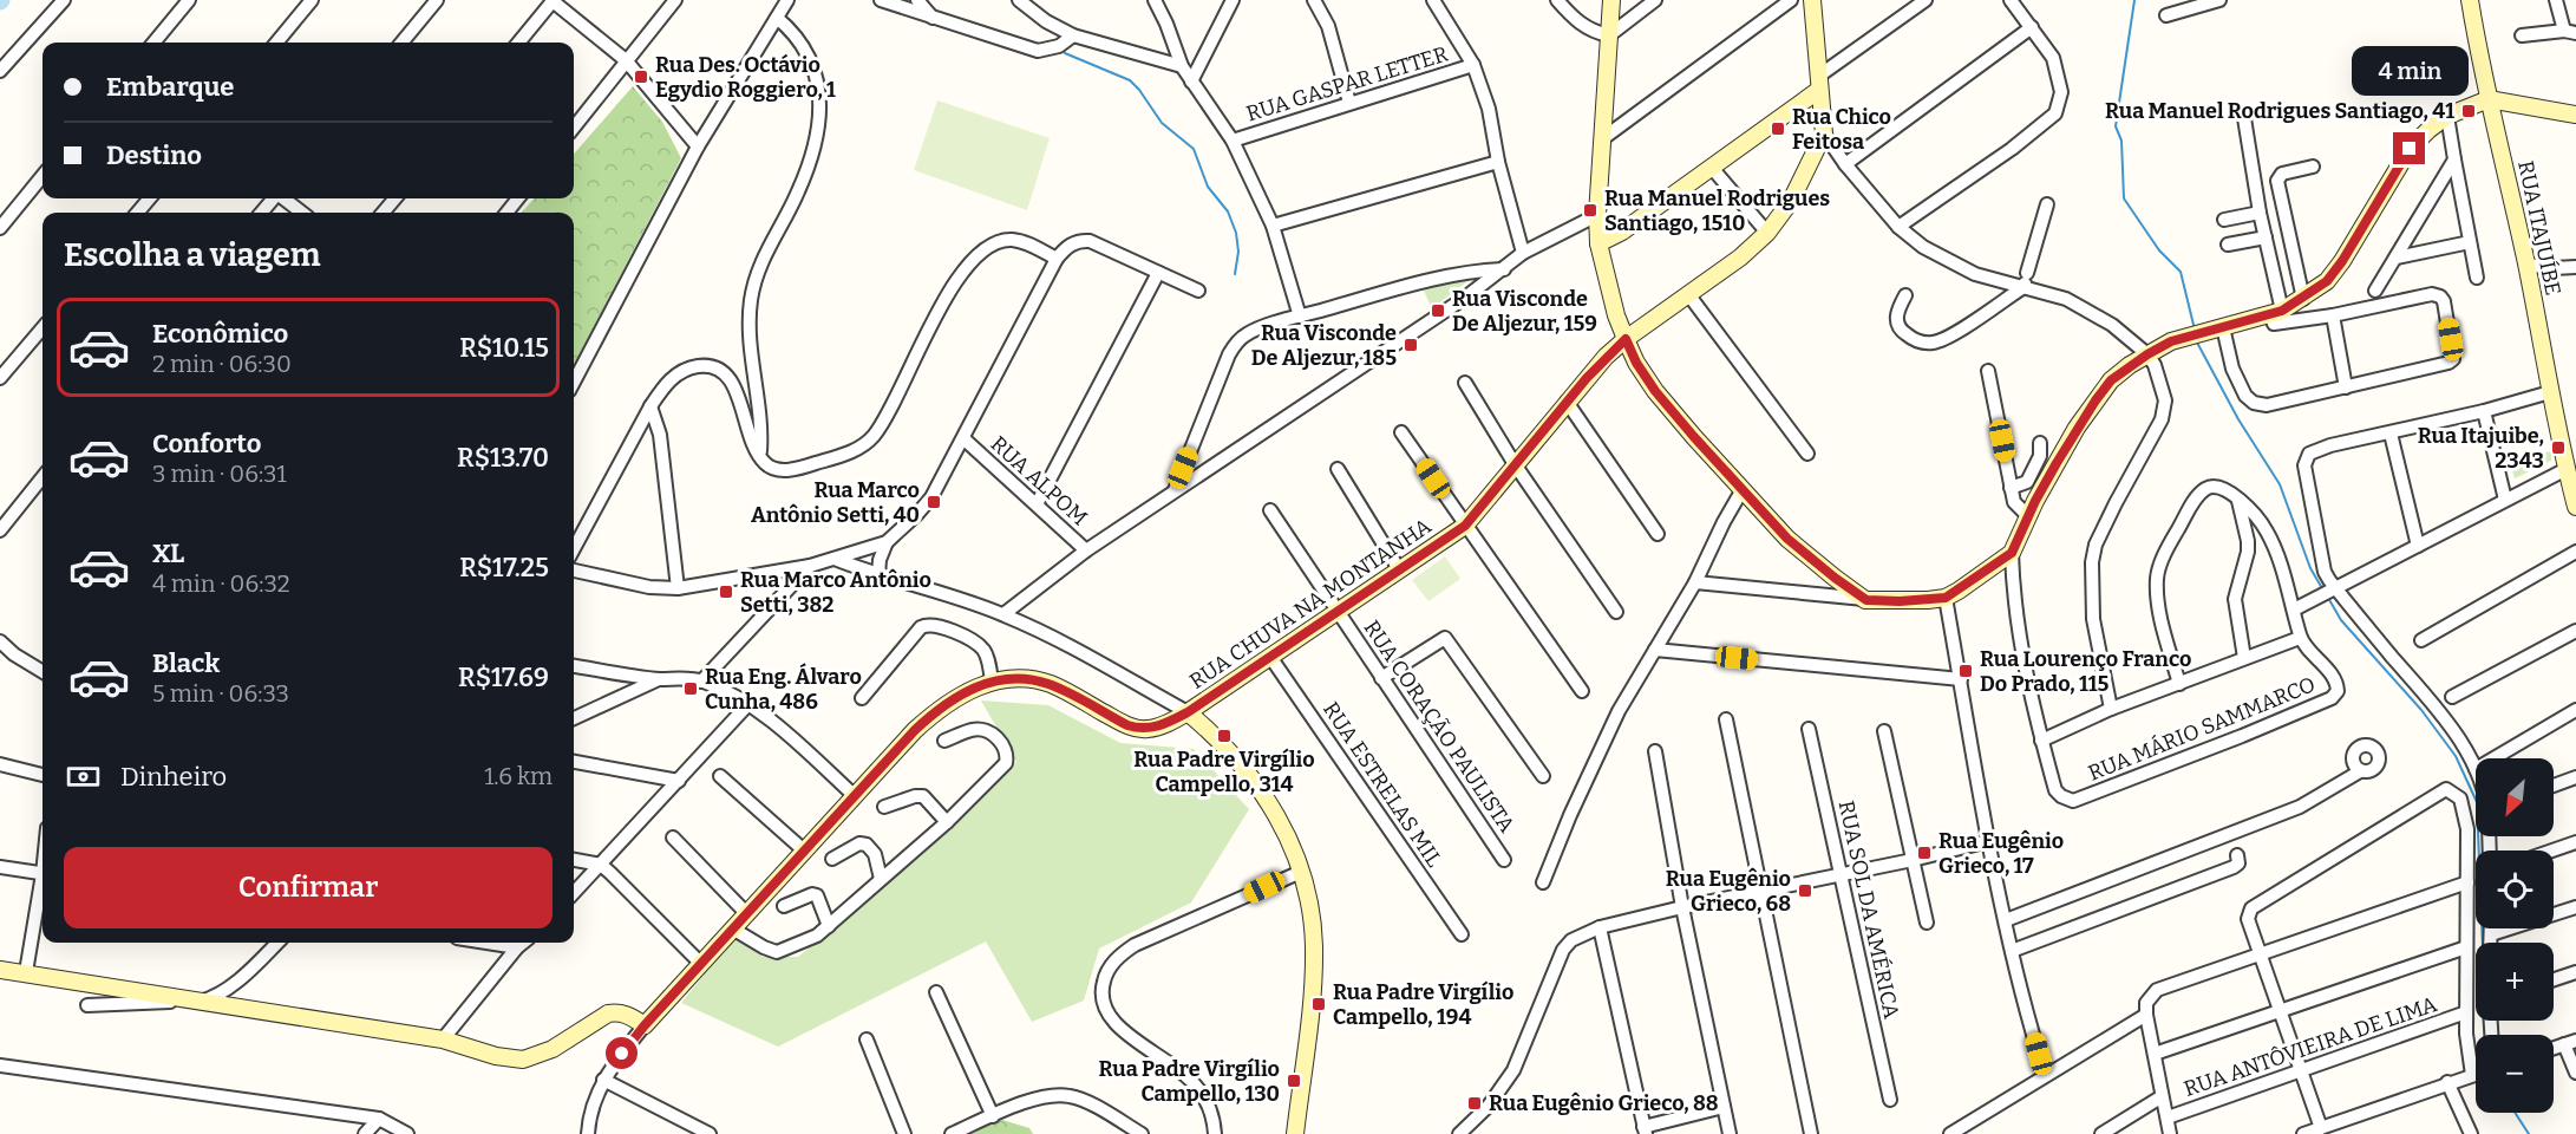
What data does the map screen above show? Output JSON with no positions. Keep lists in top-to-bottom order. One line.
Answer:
{"streets":{"street":["RUA GASPAR LETTER","RUA ITAJUÍBE","RUA ALPOM","RUA CHUVA NA MONTANHA","RUA CORAÇÃO PAULISTA","RUA MÁRIO SAMMARCO","RUA ESTRELAS MIL","RUA SOL DA AMÉRICA","RUA ANTÔVIEIRA DE LIMA"]},"crossings":[["RUA CHUVA NA MONTANHA","RUA CORAÇÃO PAULISTA"],["RUA CHUVA NA MONTANHA","RUA ESTRELAS MIL"]],"places":{"transit":["Rua Des. Octávio Egydio Roggiero, 1","Rua Manuel Rodrigues Santiago, 41","Rua Chico Feitosa","Rua Manuel Rodrigues Santiago, 1510","Rua Visconde De Aljezur, 159","Rua Visconde De Aljezur, 185","Rua Itajuibe, 2343","Rua Marco Antônio Setti, 40","Rua Marco Antônio Setti, 382","Rua Lourenço Franco Do Prado, 115","Rua Eng. Álvaro Cunha, 486","Rua Padre Virgílio Campello, 314","Rua Eugênio Grieco, 17","Rua Eugênio Grieco, 68","Rua Padre Virgílio Campello, 194","Rua Padre Virgílio Campello, 130","Rua Eugênio Grieco, 88"]},"north":"bottom left","page":{"banner":["Embarque","Destino"],"bubble":"4 min","heading":"Escolha a viagem","list":[{"name":"Econômico","note":"2 min · 06:30","value":"R$10.15"},{"name":"Conforto","note":"3 min · 06:31","value":"R$13.70"},{"name":"XL","note":"4 min · 06:32","value":"R$17.25"},{"name":"Black","note":"5 min · 06:33","value":"R$17.69"}],"pay":["Dinheiro","1.6 km"],"map_buttons":["+","−"],"buttons":"Confirmar"}}
